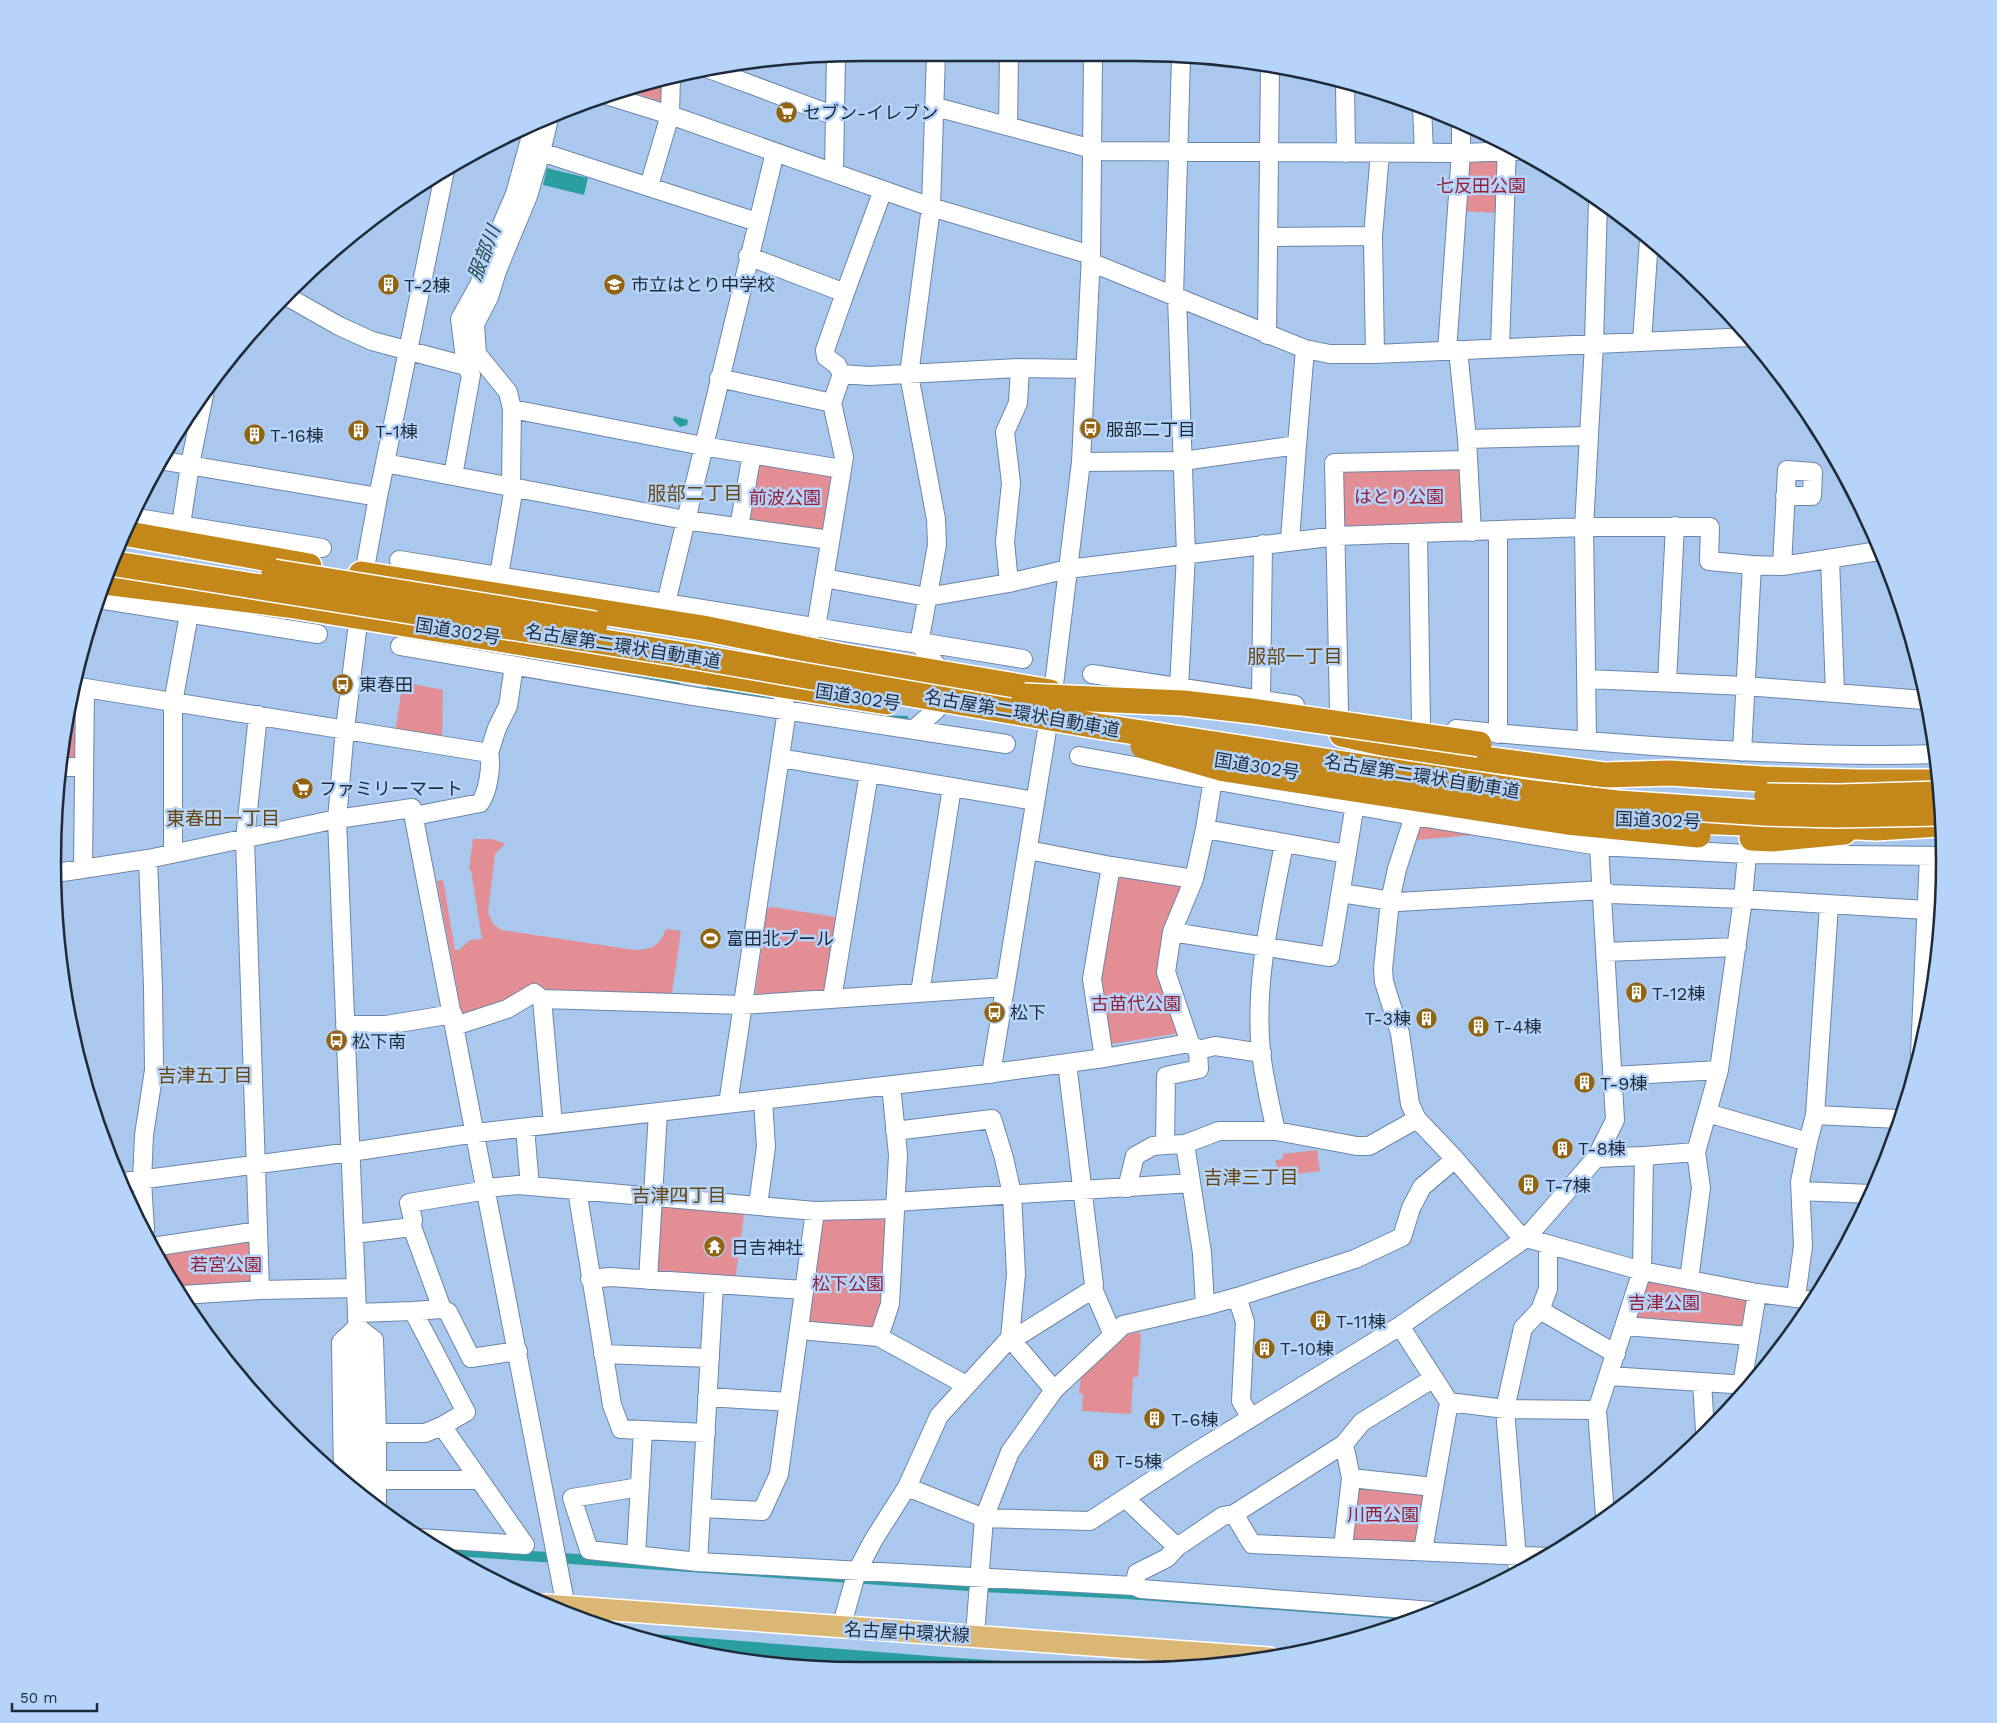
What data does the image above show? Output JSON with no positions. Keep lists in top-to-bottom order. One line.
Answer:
{"streets":{"highway":["国道302号","名古屋第二環状自動車道"],"main road":["名古屋中環状線"]},"crossings":[["国道302号","名古屋第二環状自動車道"]],"districts":["服部二丁目","服部一丁目","東春田一丁目","吉津五丁目","吉津三丁目","吉津四丁目"],"water":["服部川"],"parks":["七反田公園","はとり公園","前波公園","古苗代公園","若宮公園","松下公園","吉津公園","川西公園"],"places":{"supermarket":["セブン-イレブン","ファミリーマート"],"school or university":["市立はとり中学校"],"building":["T-2棟","T-1棟","T-16棟","T-12棟","T-3棟","T-4棟","T-9棟","T-8棟","T-7棟","T-11棟","T-10棟","T-6棟","T-5棟"],"bus stop":["服部二丁目","東春田","松下","松下南"],"sports":["富田北プール"],"temple":["日吉神社"]},"scale_bar":"50 m"}
